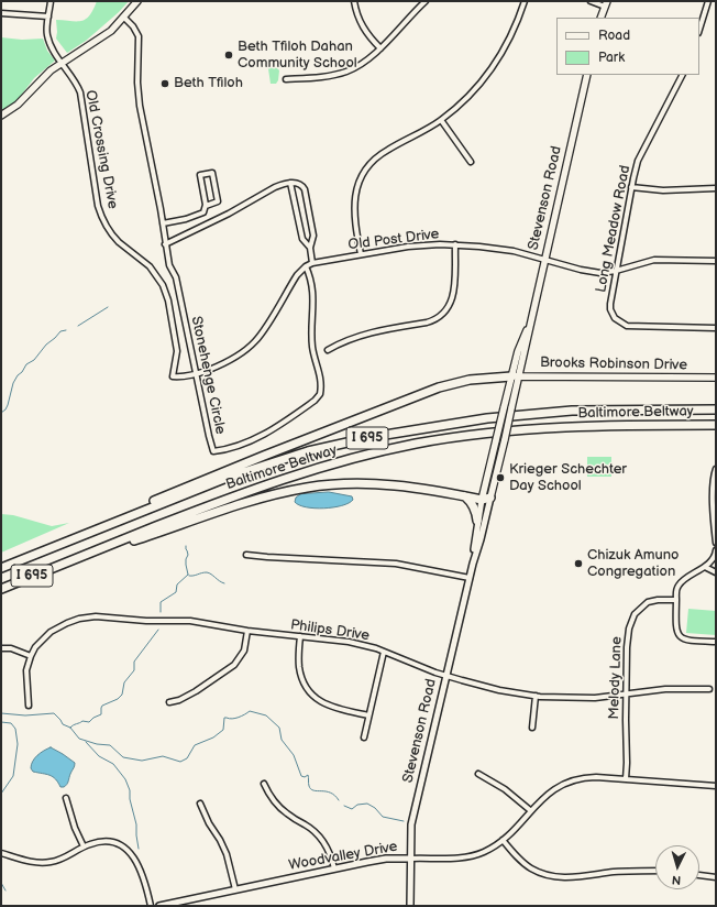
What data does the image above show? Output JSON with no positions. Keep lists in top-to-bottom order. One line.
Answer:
{"streets":{"highway":["Baltimore Beltway","I 695"],"main road":["Stevenson Road","Brooks Robinson Drive"],"street":["Old Crossing Drive","Long Meadow Road","Old Post Drive","Stonehenge Circle","Philips Drive","Melody Lane","Woodvalley Drive"]},"crossings":[["Old Crossing Drive","Old Post Drive"],["Stevenson Road","Old Post Drive"],["Stevenson Road","Brooks Robinson Drive"],["Stevenson Road","Philips Drive"],["Stevenson Road","Woodvalley Drive"],["Long Meadow Road","Old Post Drive"],["Old Post Drive","Stonehenge Circle"],["Philips Drive","Melody Lane"],["Melody Lane","Woodvalley Drive"]],"places":["Beth Tfiloh Dahan Community School","Beth Tfiloh","Krieger Schechter Day School","Chizuk Amuno Congregation"],"legend":["Road","Park"],"north":"bottom"}
